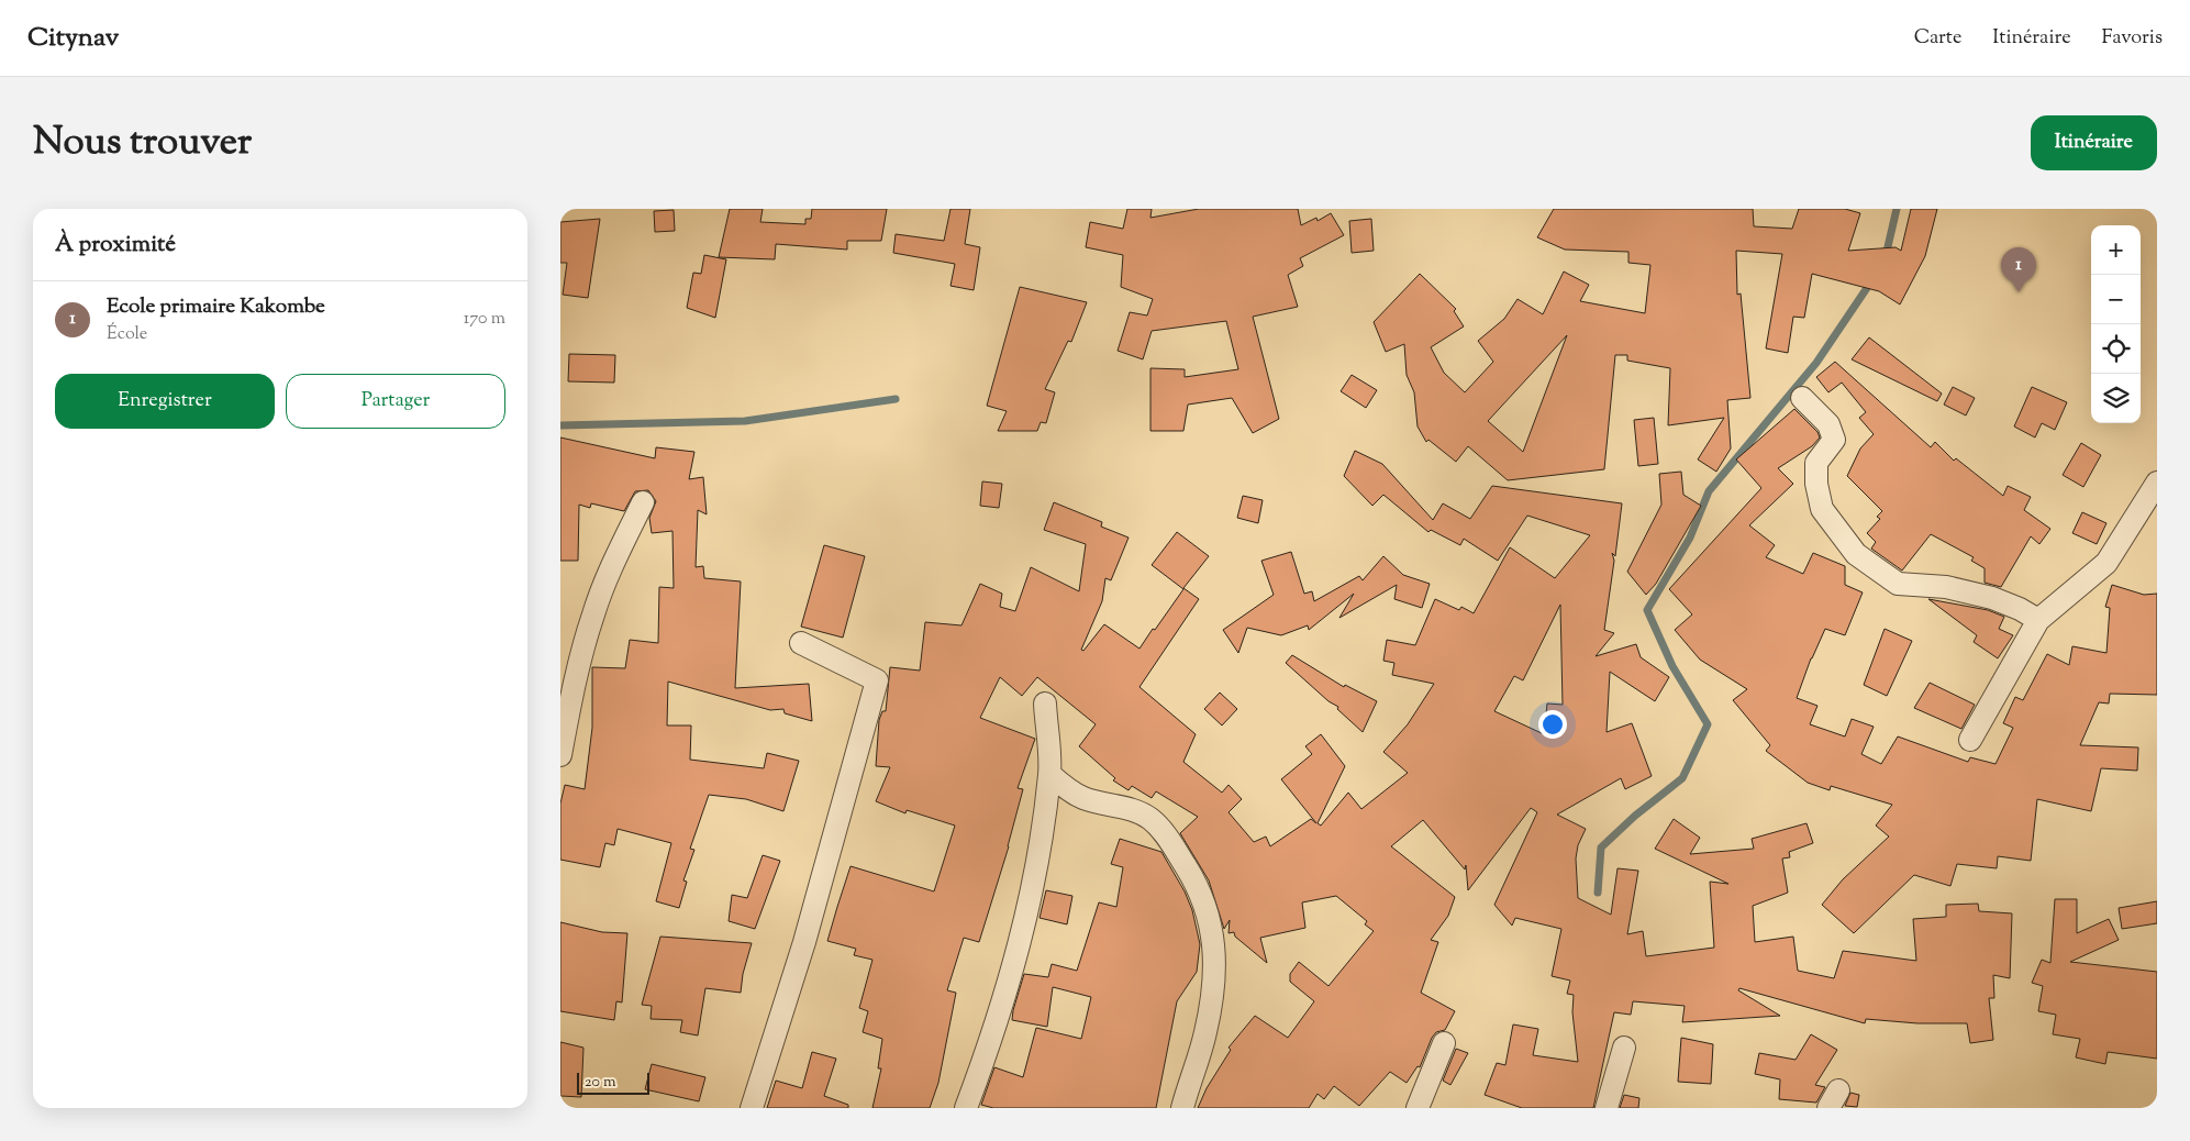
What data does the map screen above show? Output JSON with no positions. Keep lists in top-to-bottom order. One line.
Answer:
{"scale_bar":"20 m","page":{"header":"Citynav","nav":["Carte","Itinéraire","Favoris"],"title":"Nous trouver","buttons":["Itinéraire",["Enregistrer","Partager"]],"heading":"À proximité","map_buttons":["+","−"],"pins":"1","list":[{"mark":"1","name":"Ecole primaire Kakombe","note":"École","value":"170 m"}],"scale":"20 m"}}
